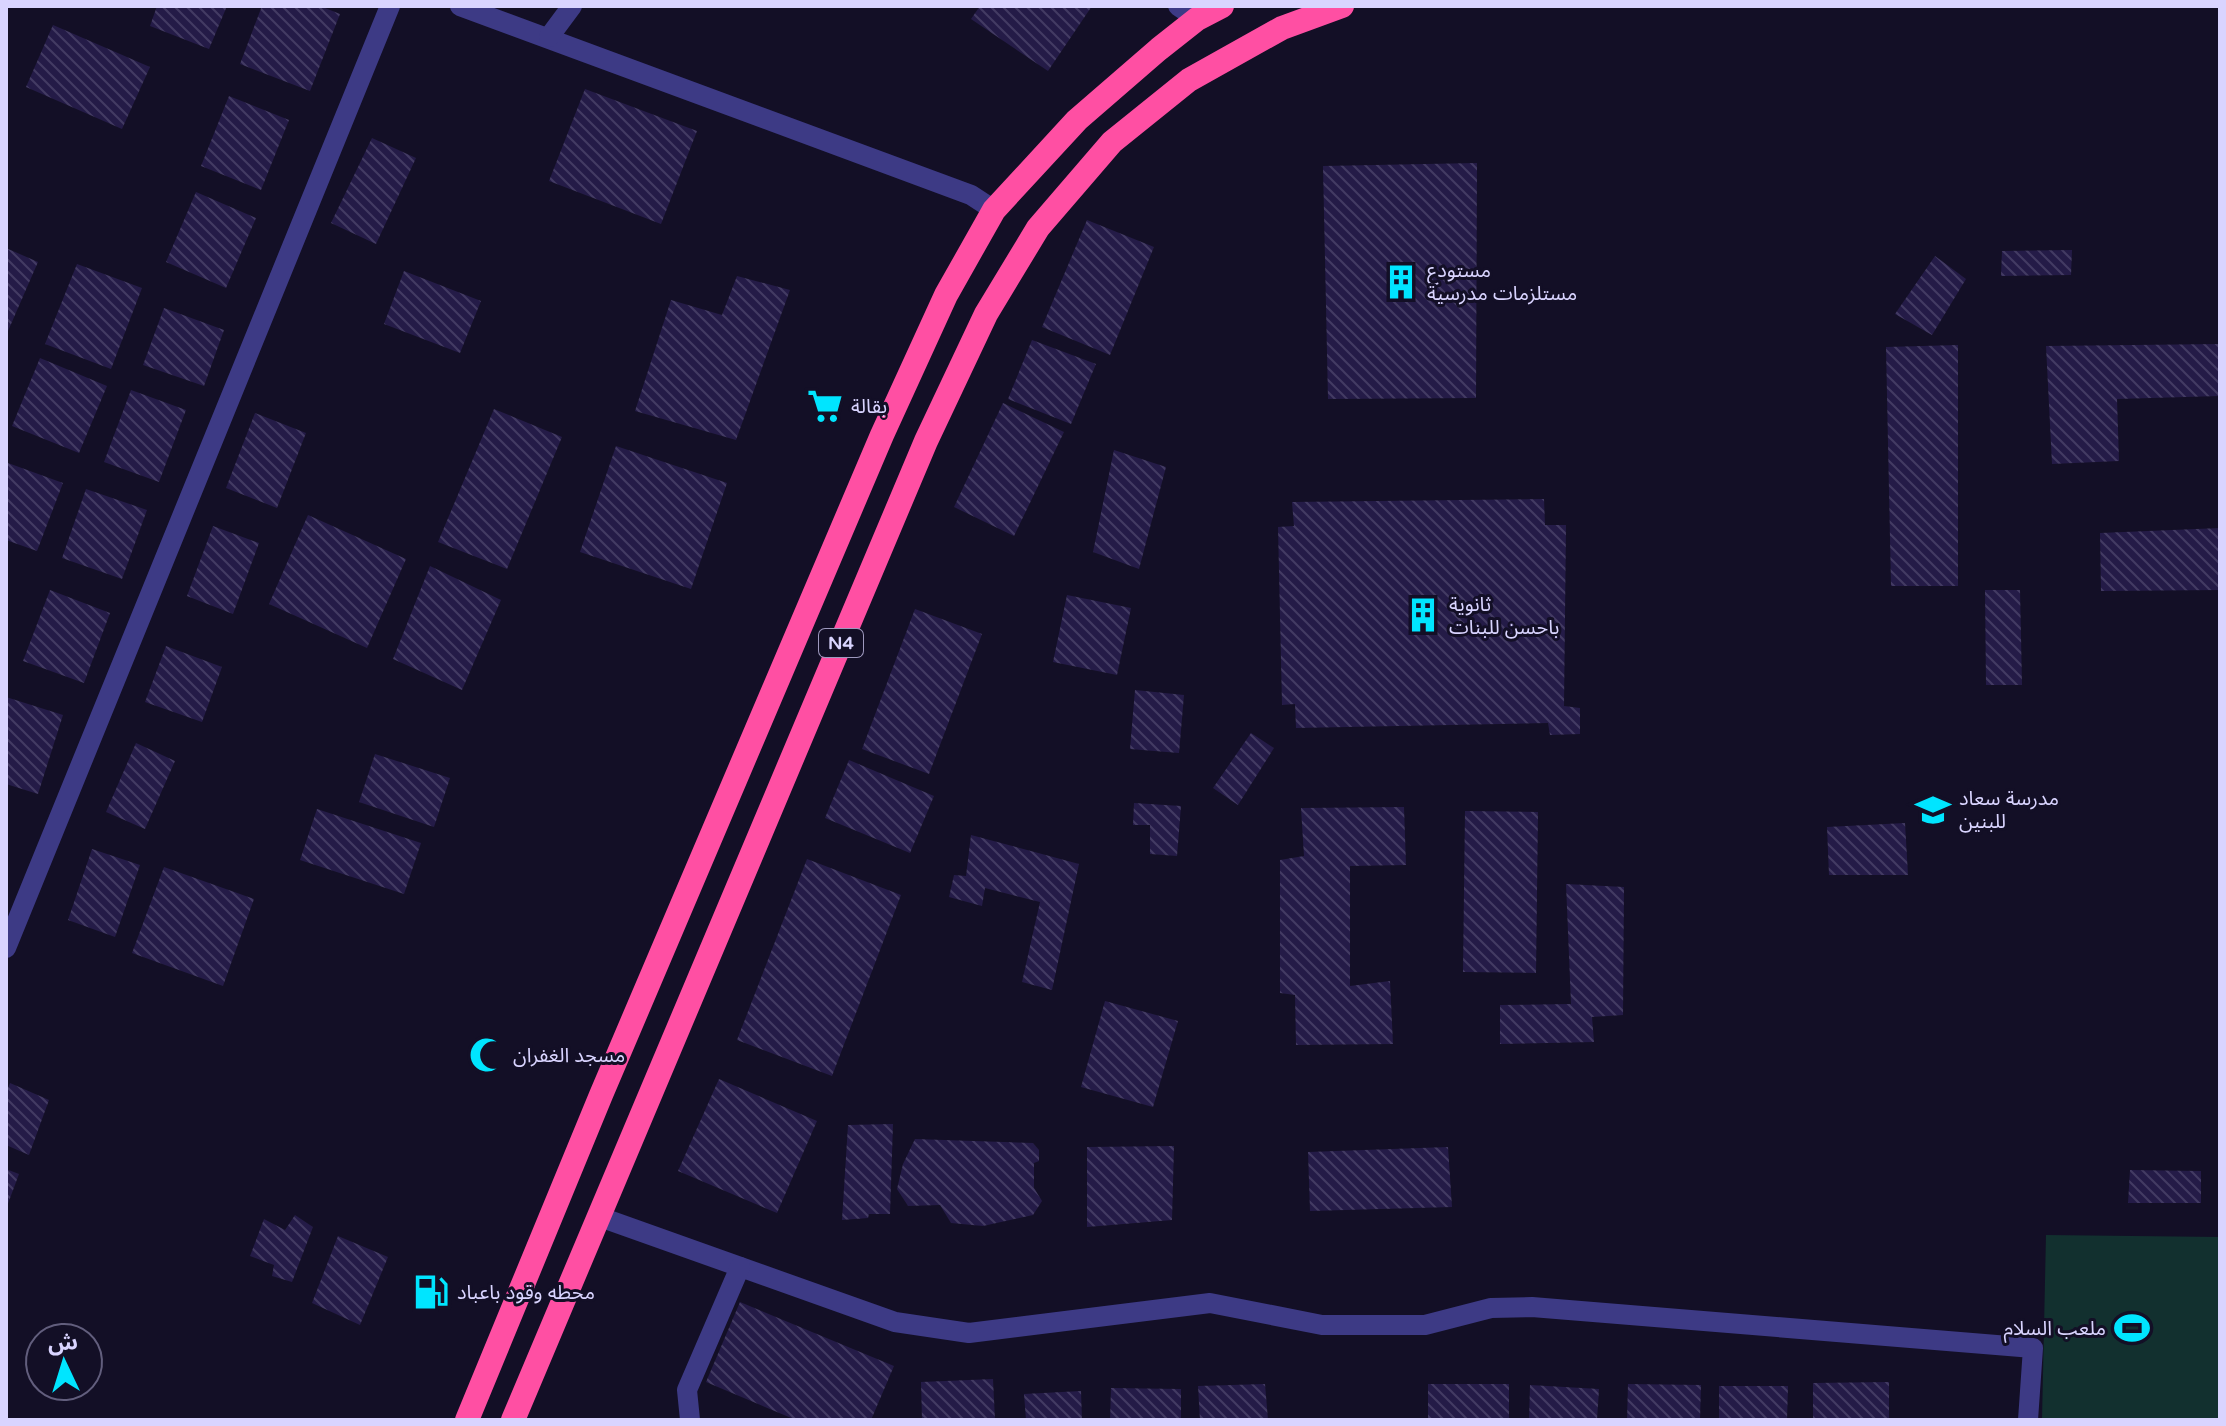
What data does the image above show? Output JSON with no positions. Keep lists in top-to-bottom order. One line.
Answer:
{"streets":{"highway":["N4"]},"places":{"building":["مستودع مستلزمات مدرسية","ثانوية باحسن للبنات"],"supermarket":["بقالة"],"school or university":["مدرسة سعاد للبنين"],"mosque":["مسجد الغفران"],"fuel station":["محطه وقود باعباد"],"sports":["ملعب السلام"]},"north":"top"}
